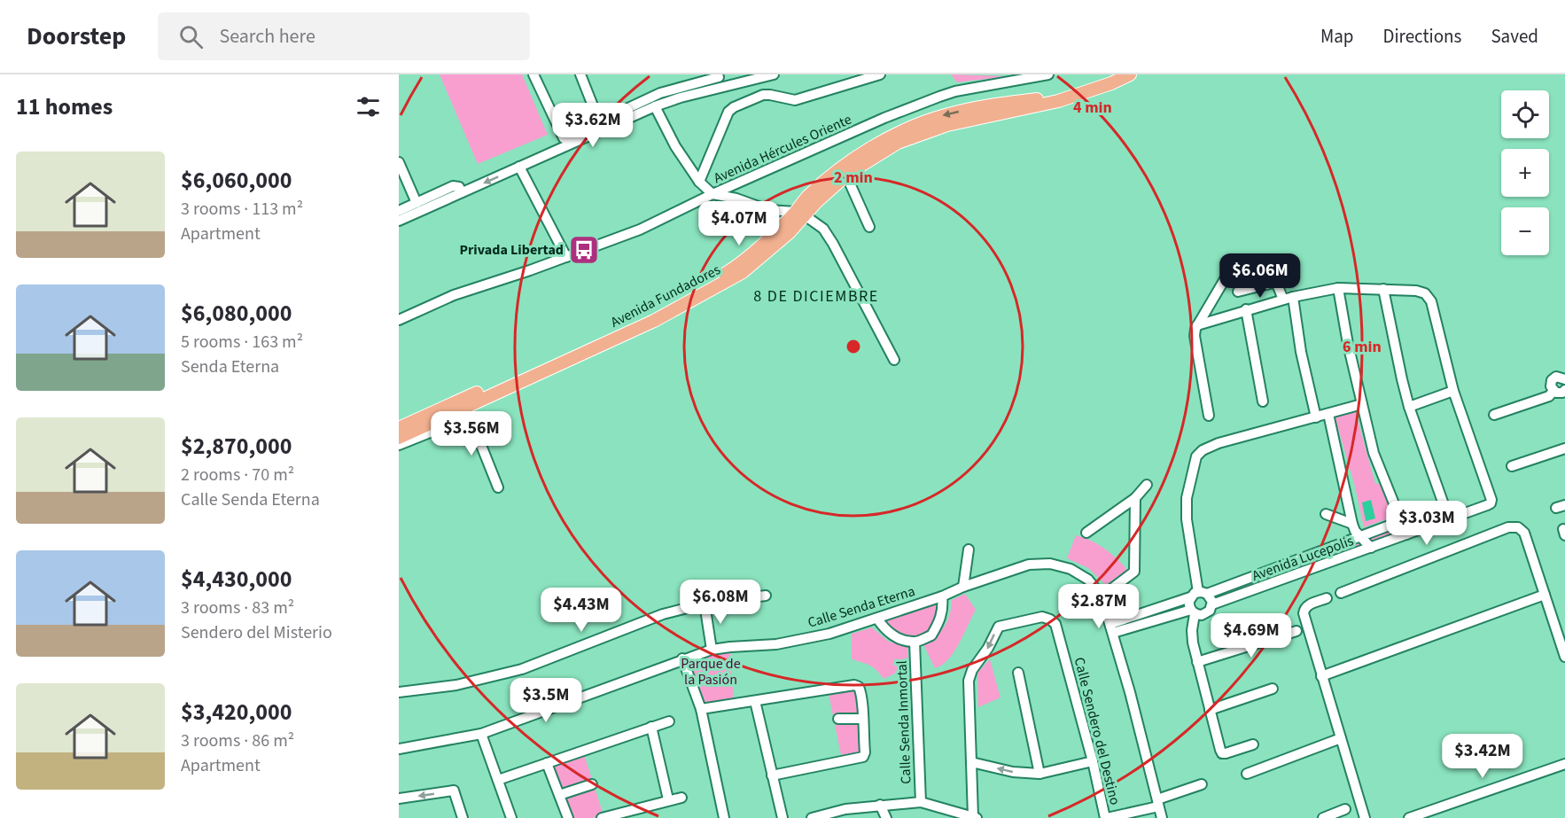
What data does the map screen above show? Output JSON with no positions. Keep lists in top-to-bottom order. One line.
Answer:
{"streets":{"main road":["Avenida Fundadores"],"street":["Avenida Hércules Oriente","Avenida Lucepolis","Calle Senda Eterna","Calle Senda Inmortal","Calle Sendero del Destino"]},"crossings":[["Avenida Lucepolis","Calle Senda Eterna"],["Calle Senda Eterna","Calle Senda Inmortal"]],"districts":["8 DE DICIEMBRE"],"parks":["Parque de la Pasión"],"places":{"bus stop":["Privada Libertad"]},"page":{"header":"Doorstep","search":"Search here","nav":["Map","Directions","Saved"],"heading":"11 homes","map_buttons":["+","−"],"price":["$3.62M","$4.07M","$6.06M","$3.56M","$3.03M","$6.08M","$2.87M","$4.43M","$4.69M","$3.5M","$3.42M"],"list":[{"name":"$6,060,000","note":"3 rooms · 113 m² · Apartment"},{"name":"$6,080,000","note":"5 rooms · 163 m² · Senda Eterna"},{"name":"$2,870,000","note":"2 rooms · 70 m² · Calle Senda Eterna"},{"name":"$4,430,000","note":"3 rooms · 83 m² · Sendero del Misterio"},{"name":"$3,420,000","note":"3 rooms · 86 m² · Apartment"}]},"rings":["4 min","2 min","6 min"]}
